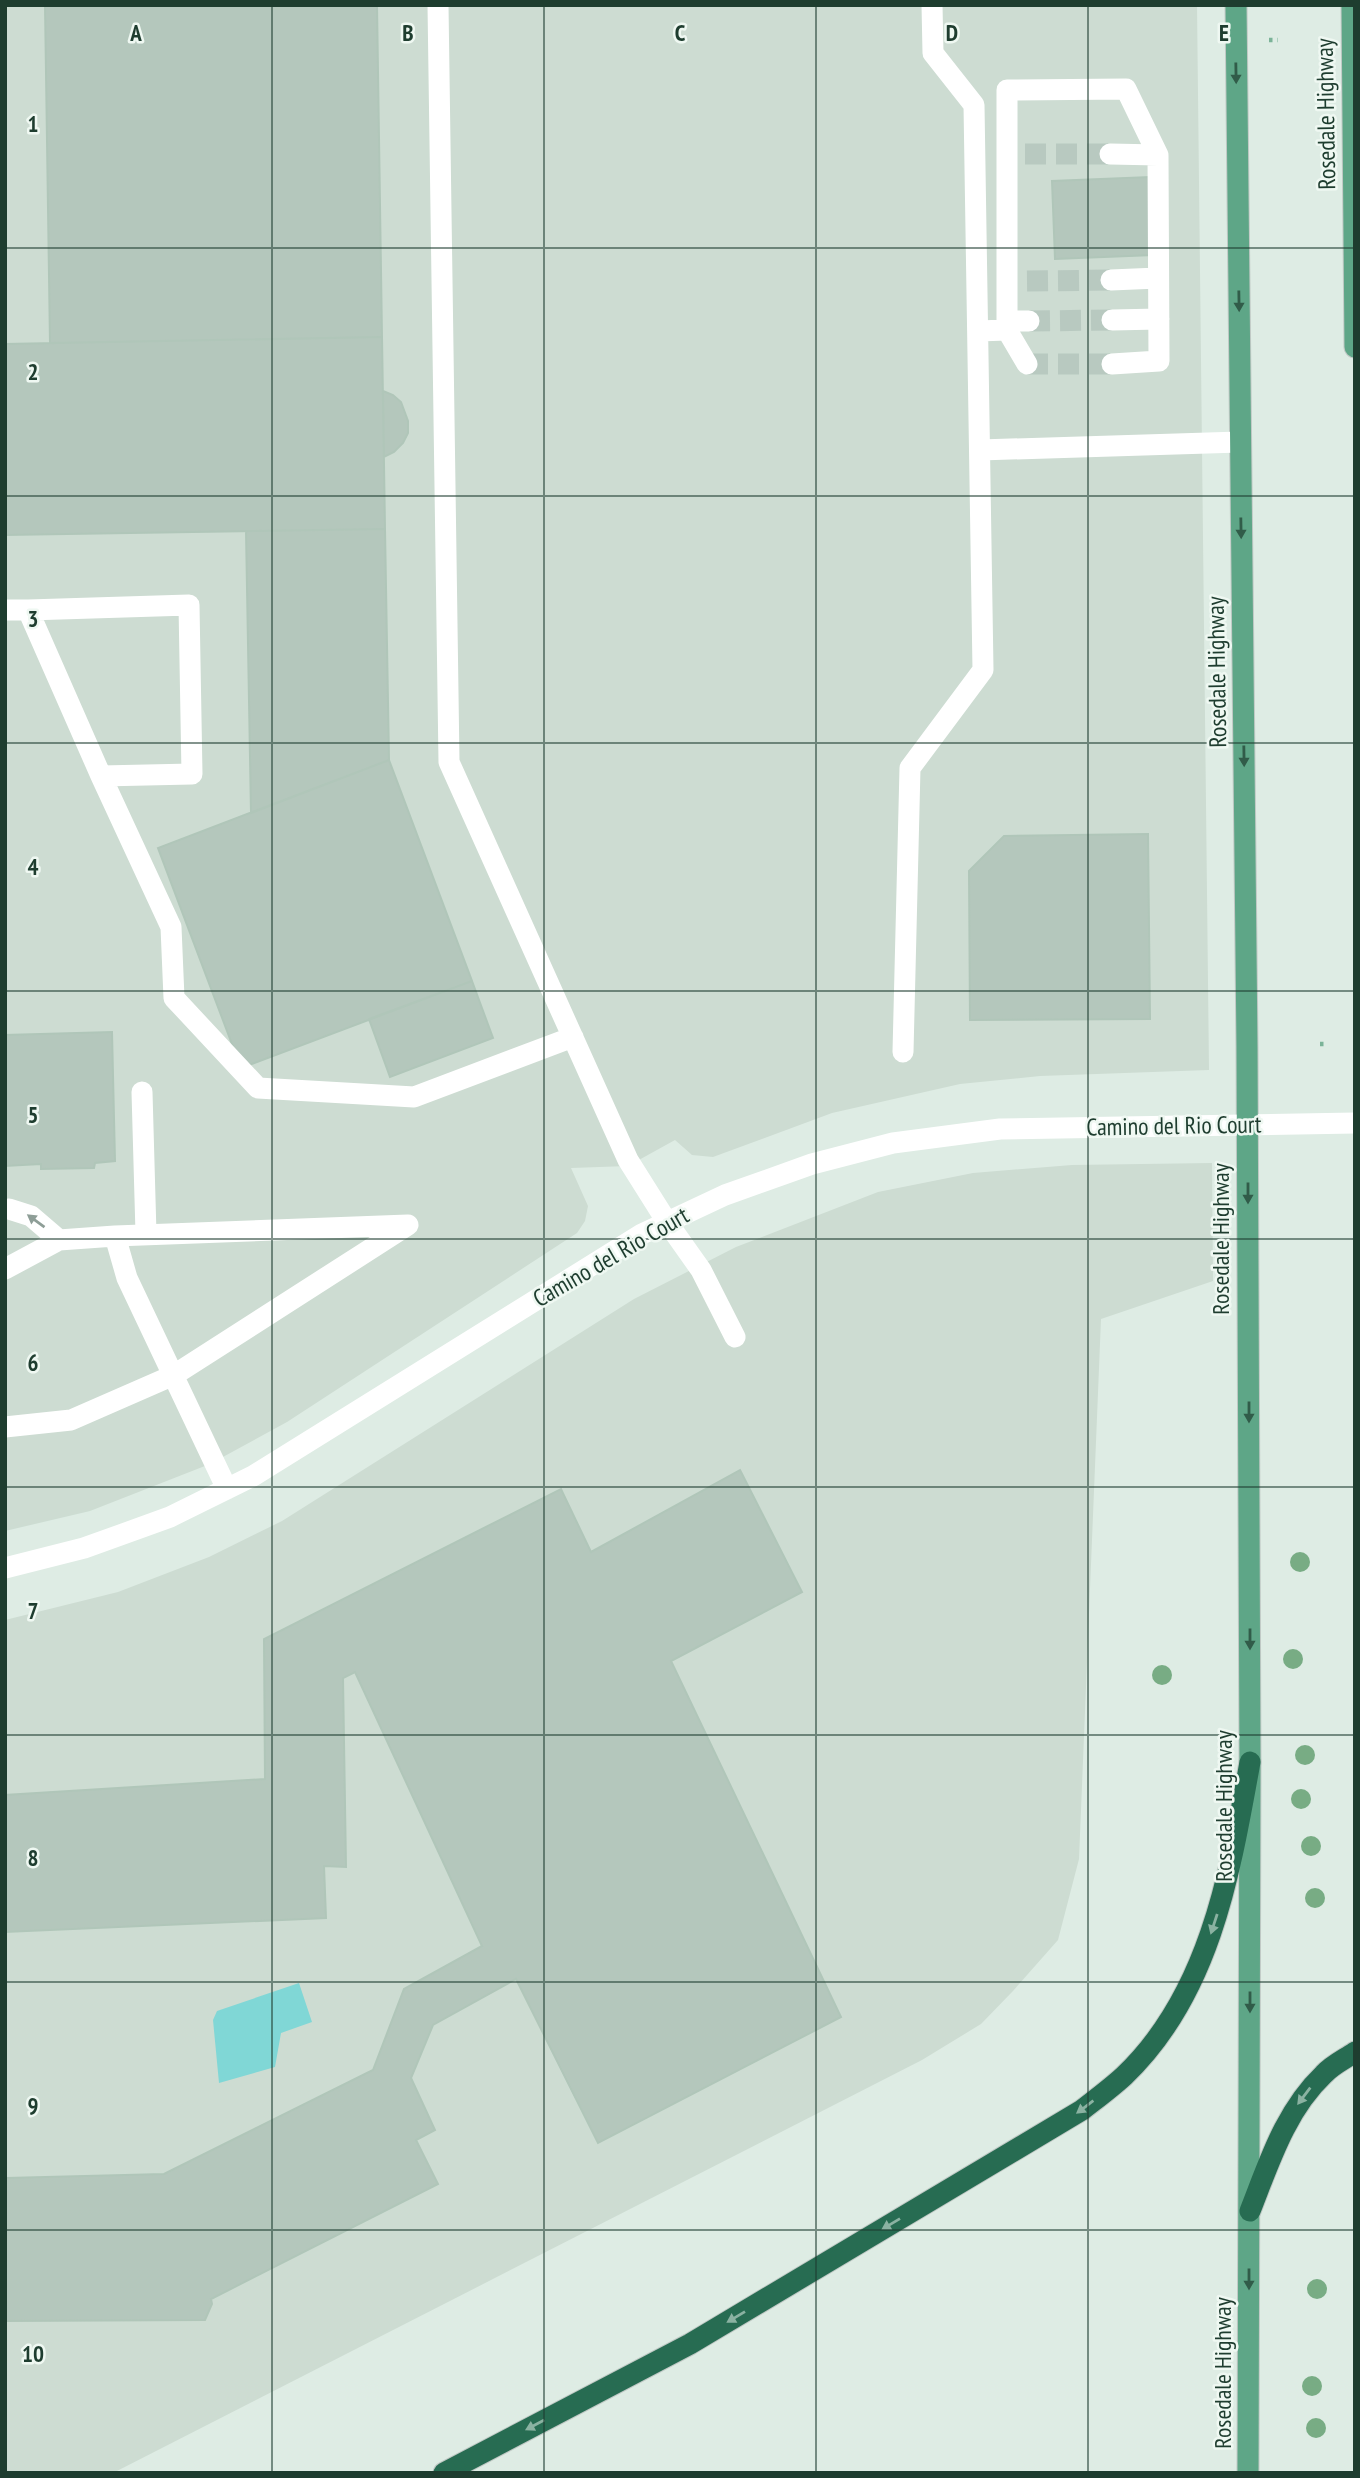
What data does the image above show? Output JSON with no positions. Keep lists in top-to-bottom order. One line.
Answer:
{"streets":{"main road":["Rosedale Highway"],"street":["Camino del Rio Court"]},"crossings":[["Rosedale Highway","Camino del Rio Court"]],"one_way":["Rosedale Highway"],"grid":{"columns":["A","B","C","D","E"],"rows":["1","2","3","4","5","6","7","8","9","10"]}}
